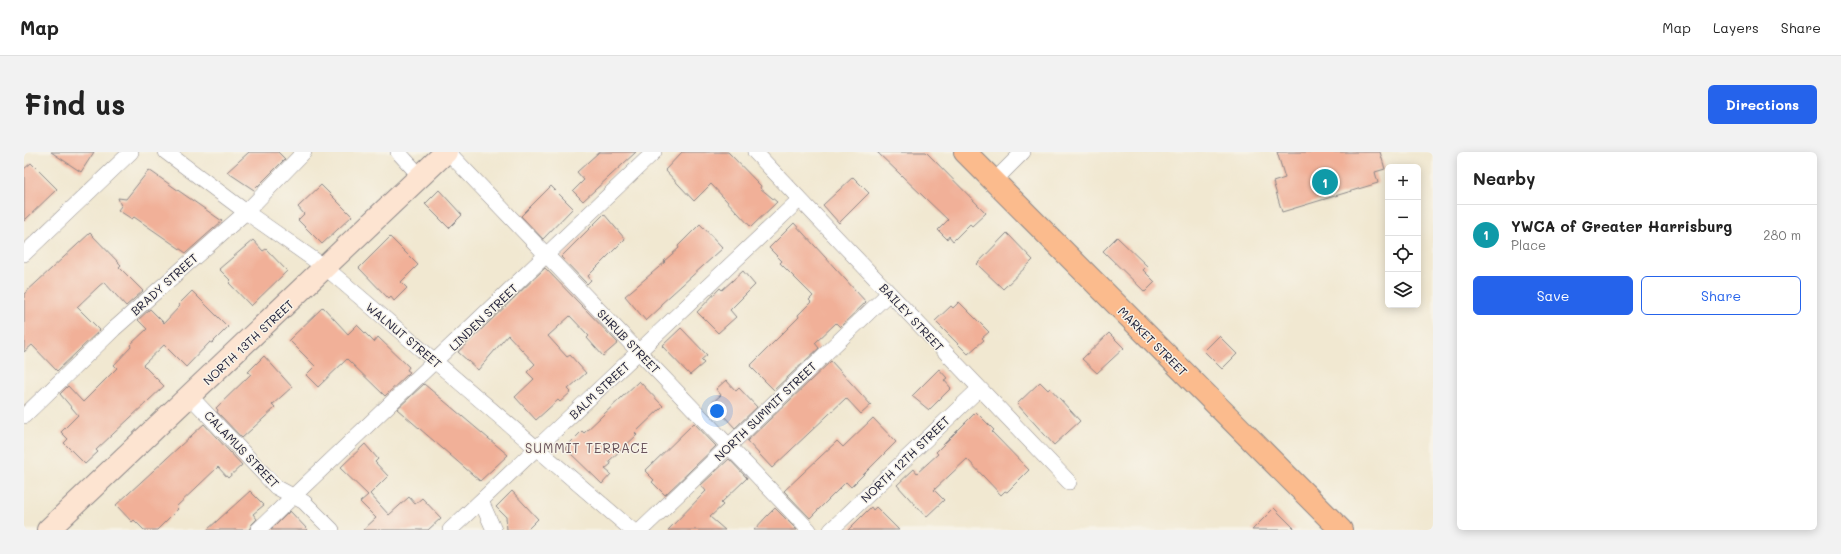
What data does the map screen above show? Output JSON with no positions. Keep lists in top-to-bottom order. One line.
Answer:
{"streets":{"main road":["MARKET STREET","NORTH 13TH STREET"],"street":["BRADY STREET","LINDEN STREET","BAILEY STREET","WALNUT STREET","SHRUB STREET","BALM STREET","NORTH SUMMIT STREET","CALAMUS STREET","NORTH 12TH STREET"]},"crossings":[["BRADY STREET","WALNUT STREET"],["LINDEN STREET","WALNUT STREET"],["LINDEN STREET","SHRUB STREET"],["LINDEN STREET","CALAMUS STREET"],["BAILEY STREET","BALM STREET"],["BAILEY STREET","NORTH SUMMIT STREET"],["BAILEY STREET","NORTH 12TH STREET"],["WALNUT STREET","NORTH 13TH STREET"],["WALNUT STREET","BALM STREET"],["SHRUB STREET","NORTH 13TH STREET"],["SHRUB STREET","BALM STREET"],["SHRUB STREET","NORTH SUMMIT STREET"],["NORTH 13TH STREET","CALAMUS STREET"]],"districts":["SUMMIT TERRACE"],"page":{"header":"Map","nav":["Map","Layers","Share"],"buttons":["Directions",["Save","Share"]],"title":"Find us","heading":"Nearby","map_buttons":["+","−"],"pins":"1","list":[{"mark":"1","name":"YWCA of Greater Harrisburg","note":"Place","value":"280 m"}]}}
